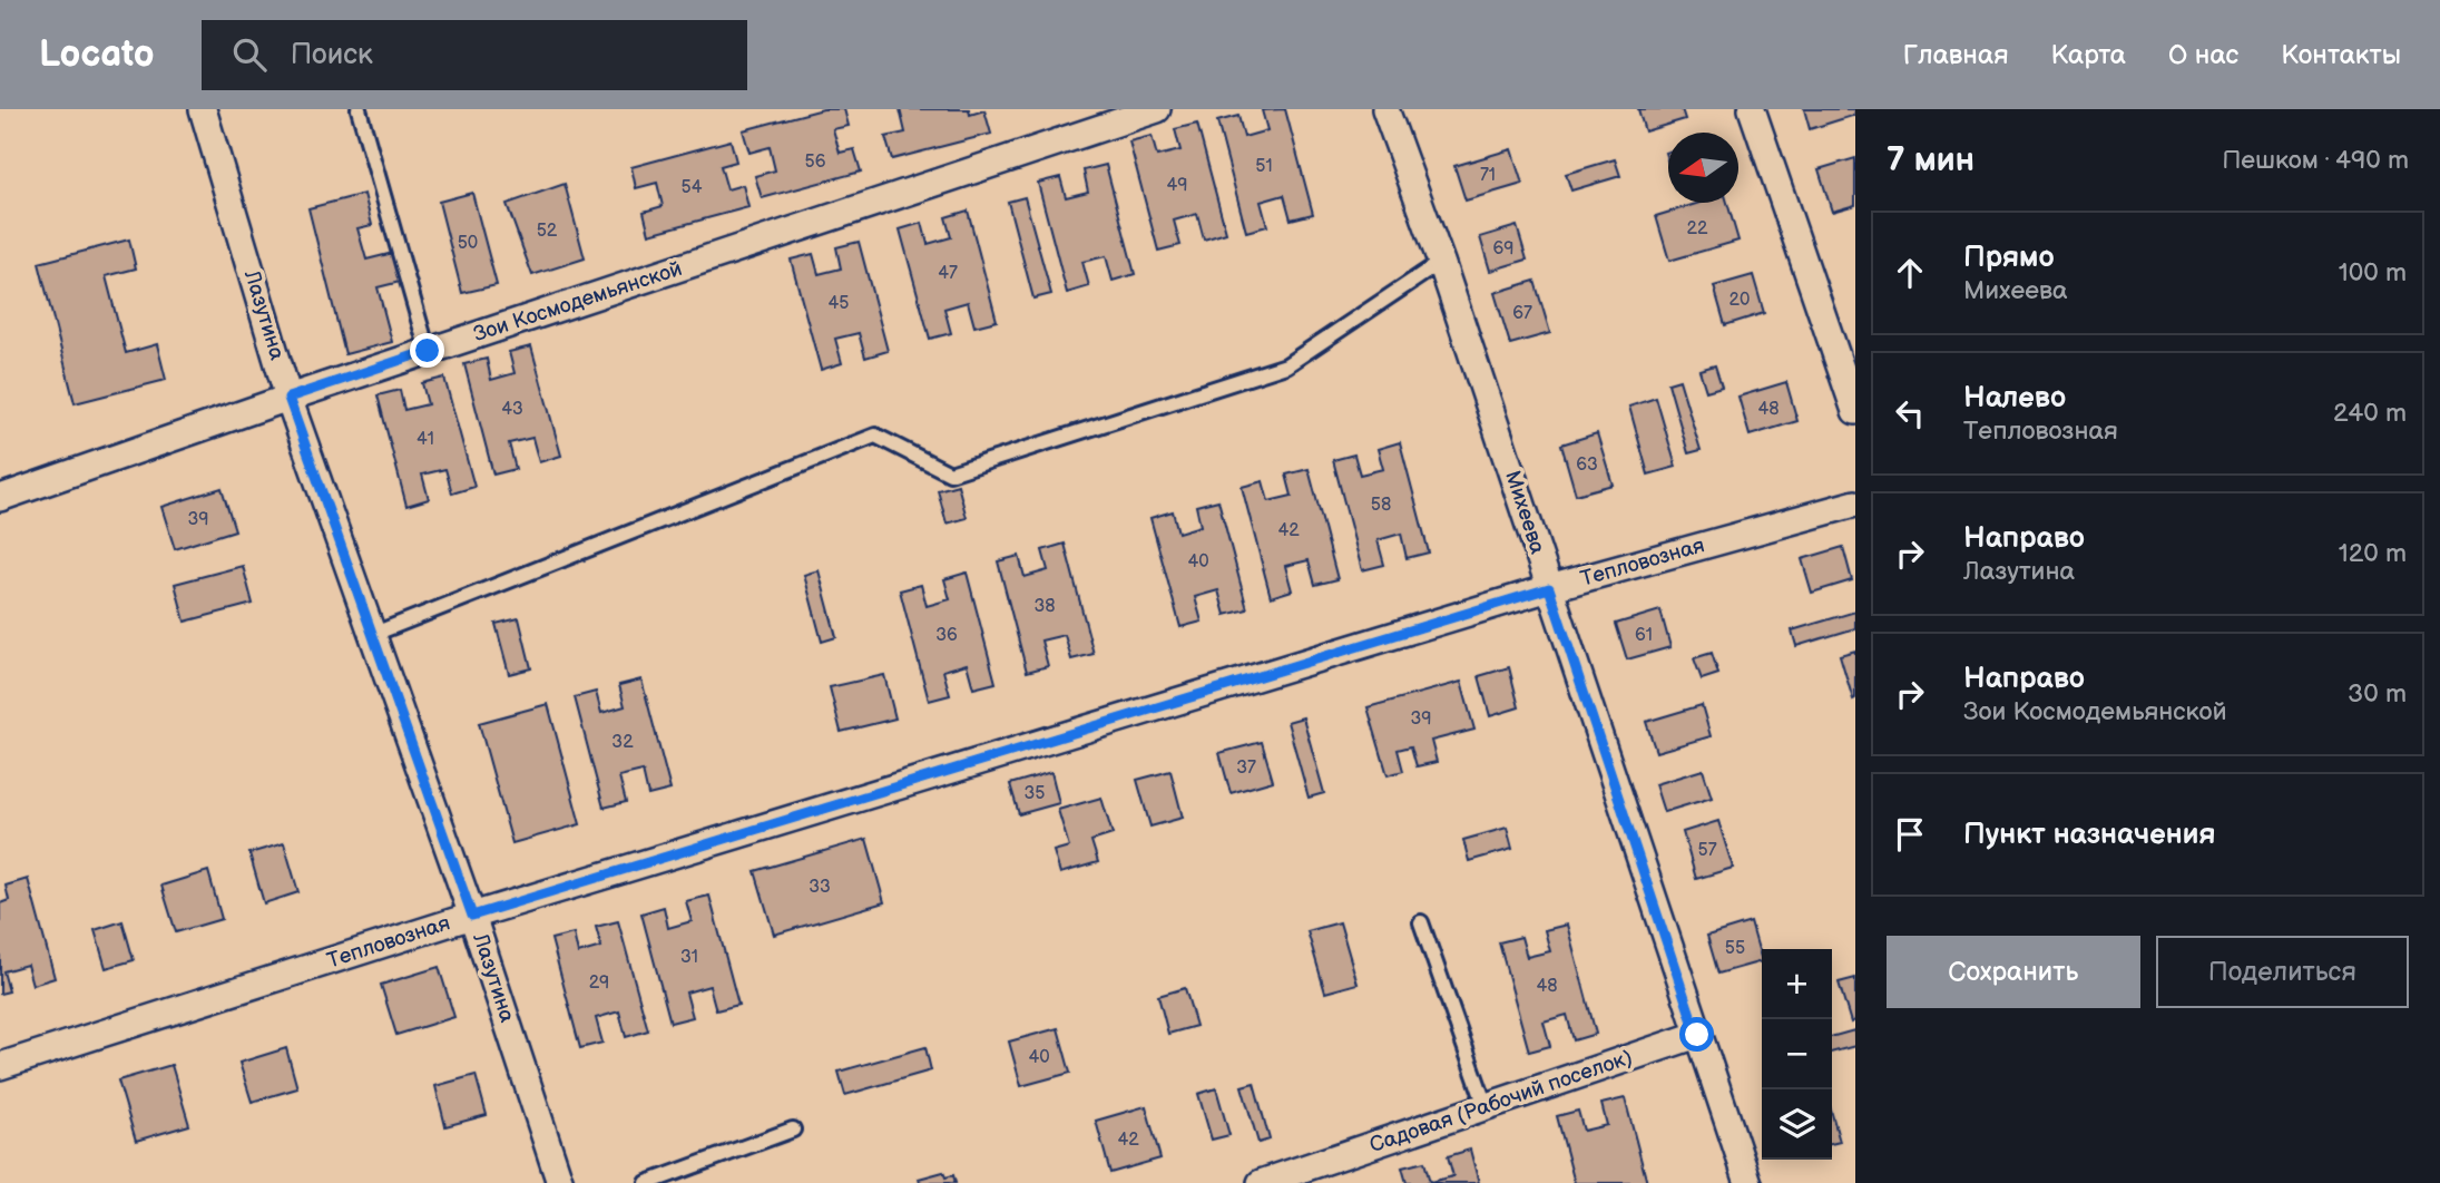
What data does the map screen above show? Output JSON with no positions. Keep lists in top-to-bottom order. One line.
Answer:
{"streets":{"street":["Зои Космодемьянской","Лазутина","Михеева","Тепловозная","Садовая (Рабочий поселок)"]},"crossings":[["Зои Космодемьянской","Лазутина"],["Лазутина","Тепловозная"],["Михеева","Тепловозная"],["Михеева","Садовая (Рабочий поселок)"]],"house_numbers":["56","51","71","49","54","22","52","50","69","47","20","45","67","43","48","41","63","58","39","42","40","38","36","61","39","32","37","35","57","33","55","31","29","48","40","42"],"north":"left","page":{"header":"Locato","search":"Поиск","nav":["Главная","Карта","О нас","Контакты"],"heading":["7 мин","Пешком · 490 m"],"list":[["Прямо","Михеева","100 m"],["Налево","Тепловозная","240 m"],["Направо","Лазутина","120 m"],["Направо","Зои Космодемьянской","30 m"],"Пункт назначения"],"buttons":["Сохранить","Поделиться"],"map_buttons":["+","−"]}}
